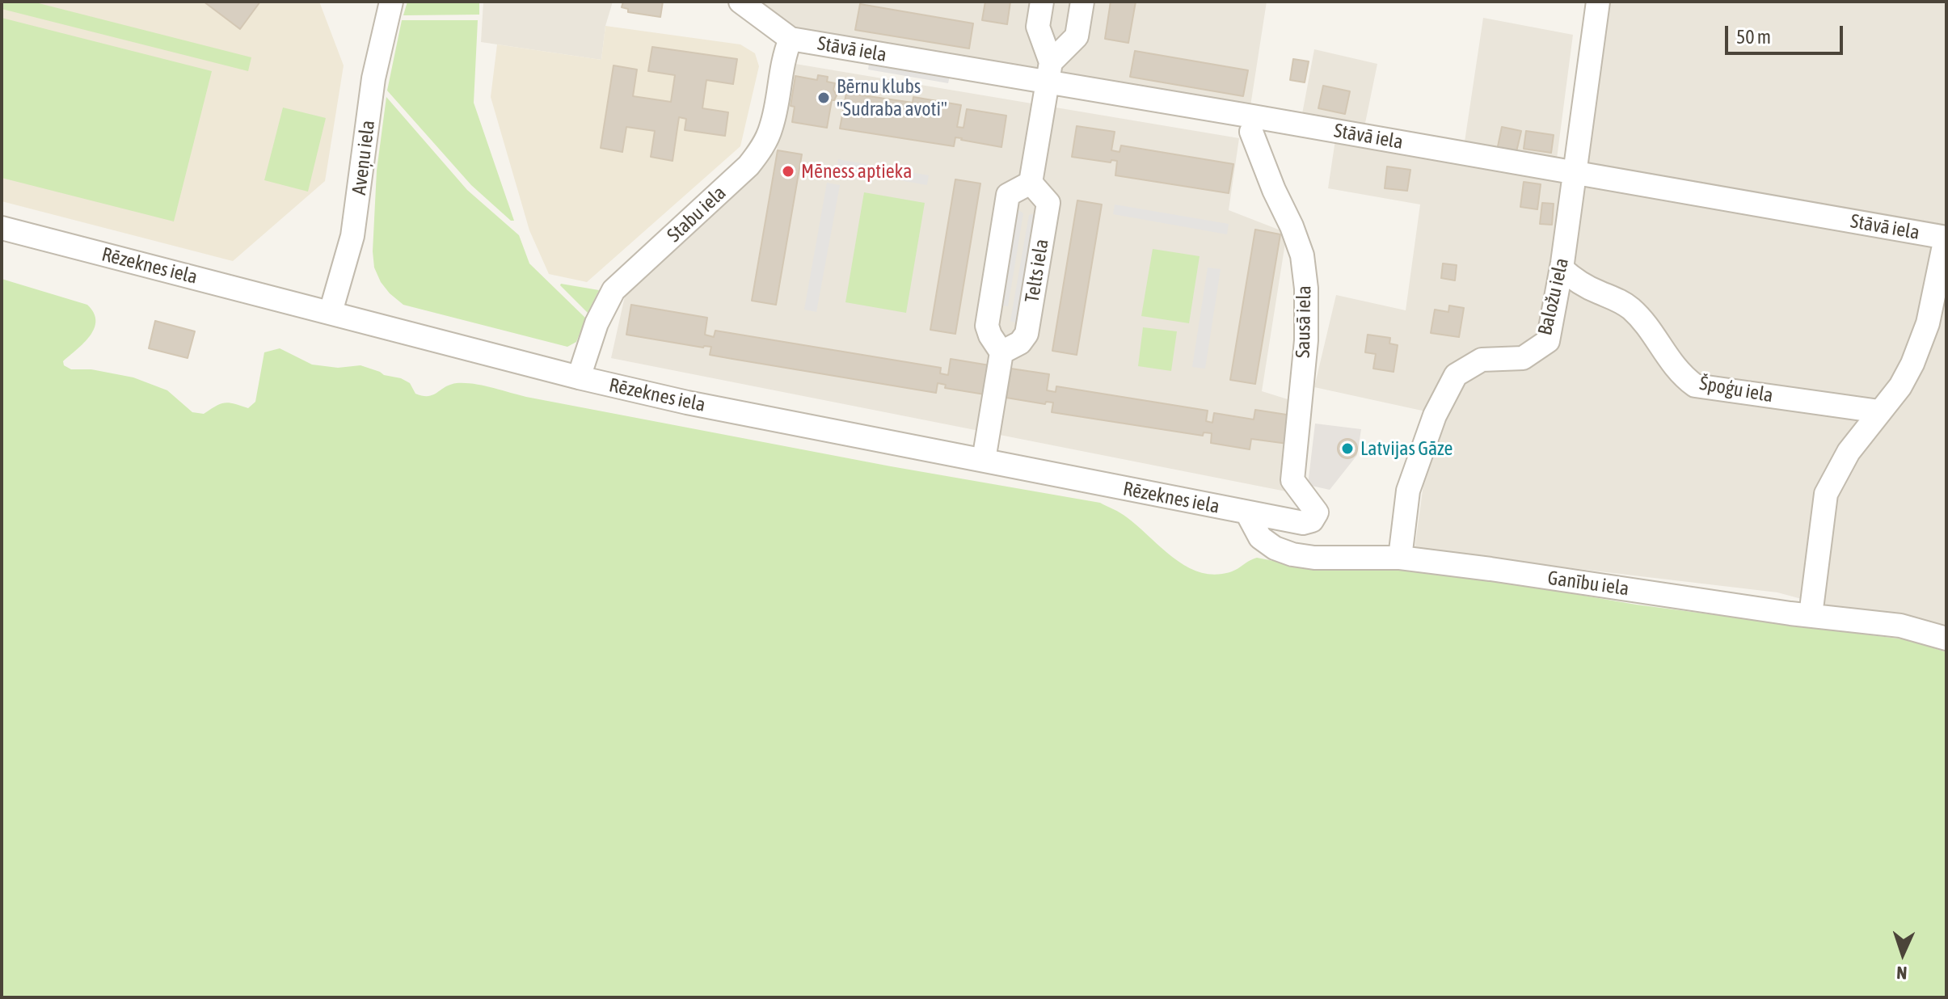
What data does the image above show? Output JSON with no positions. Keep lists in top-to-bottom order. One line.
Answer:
{"streets":{"street":["Stāvā iela","Aveņu iela","Stabu iela","Rēzeknes iela","Telts iela","Baložu iela","Sausā iela","Špoģu iela","Ganību iela"]},"crossings":[["Stāvā iela","Stabu iela"],["Stāvā iela","Baložu iela"],["Aveņu iela","Rēzeknes iela"],["Stabu iela","Rēzeknes iela"],["Rēzeknes iela","Sausā iela"],["Rēzeknes iela","Ganību iela"],["Baložu iela","Špoģu iela"],["Baložu iela","Ganību iela"]],"places":["Bērnu klubs \"Sudraba avoti\"","Mēness aptieka","Latvijas Gāze"],"scale_bar":"50 m","north":"bottom"}
